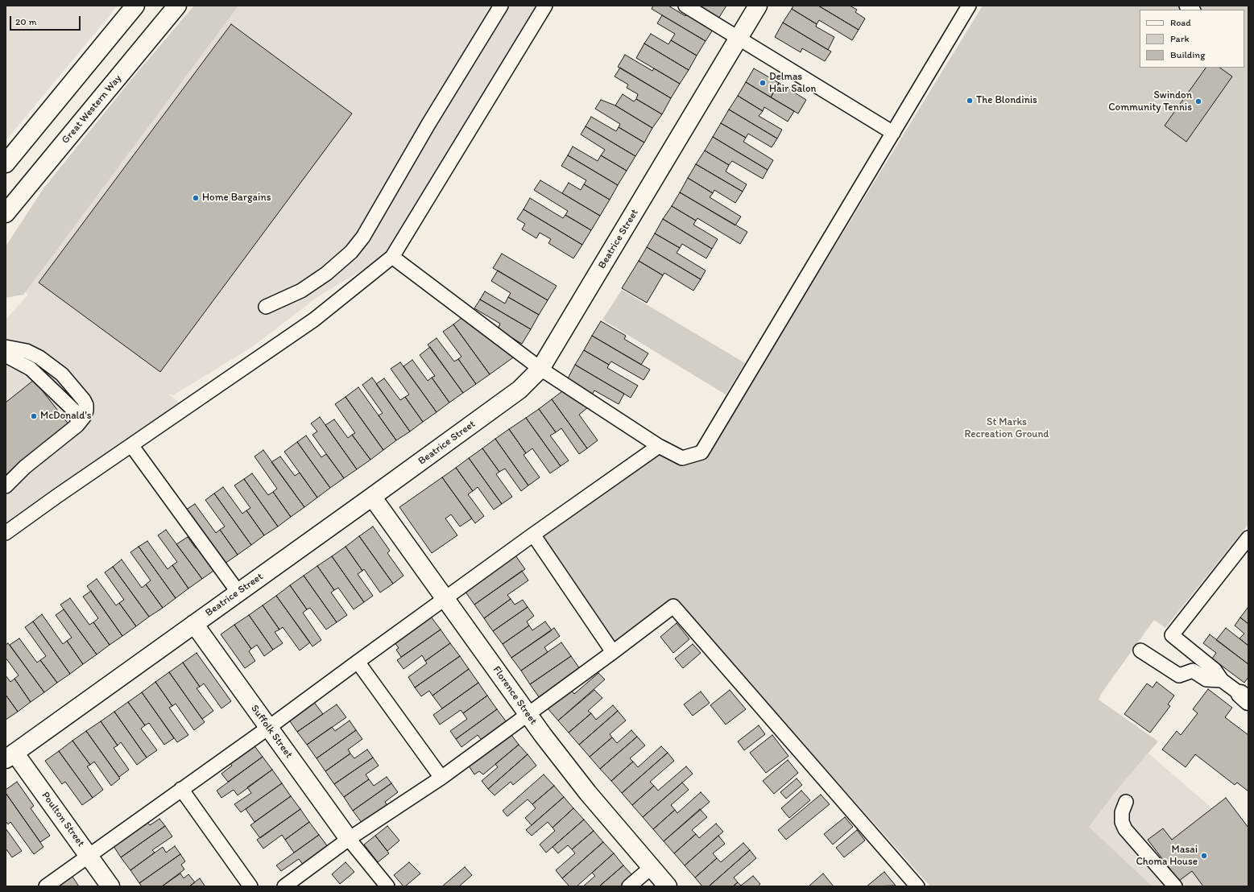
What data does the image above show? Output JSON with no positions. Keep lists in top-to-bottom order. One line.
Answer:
{"streets":{"street":["Great Western Way","Beatrice Street","Florence Street","Suffolk Street","Poulton Street"]},"crossings":[["Beatrice Street","Florence Street"],["Beatrice Street","Suffolk Street"],["Beatrice Street","Poulton Street"]],"parks":["St Marks Recreation Ground"],"places":["Delmas Hair Salon","The Blondinis","Swindon Community Tennis","Home Bargains","McDonald's","Masai Choma House"],"legend":["Road","Park","Building"],"scale_bar":"20 m"}
